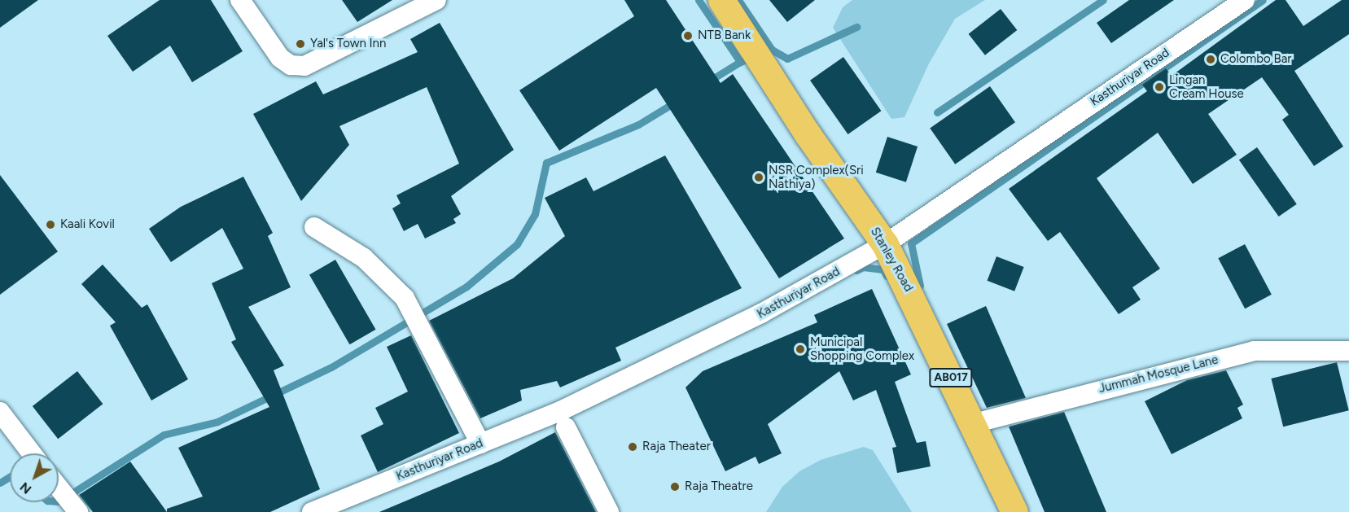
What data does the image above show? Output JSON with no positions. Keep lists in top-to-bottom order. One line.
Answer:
{"streets":{"main road":["Stanley Road","AB017"],"street":["Kasthuriyar Road","Jummah Mosque Lane"]},"crossings":[["Kasthuriyar Road","Stanley Road"],["Stanley Road","Jummah Mosque Lane"]],"places":["NTB Bank","Yal's Town Inn","Colombo Bar","Lingan Cream House","NSR Complex(Sri Nathiya)","Kaali Kovil","Municipal Shopping Complex","Raja Theater","Raja Theatre"],"north":"bottom left"}
